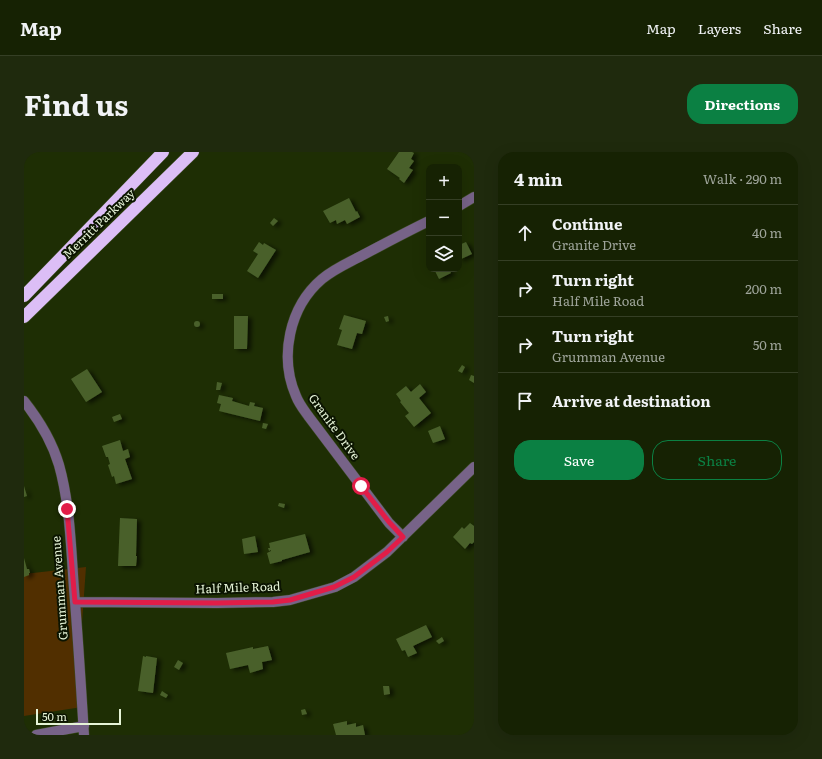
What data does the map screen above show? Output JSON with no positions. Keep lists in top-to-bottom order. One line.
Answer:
{"streets":{"highway":["Merritt Parkway"],"street":["Granite Drive","Grumman Avenue","Half Mile Road"]},"crossings":[["Granite Drive","Half Mile Road"],["Grumman Avenue","Half Mile Road"]],"scale_bar":"50 m","page":{"header":"Map","nav":["Map","Layers","Share"],"title":"Find us","buttons":["Directions",["Save","Share"]],"heading":["4 min","Walk · 290 m"],"map_buttons":["+","−"],"list":[["Continue","Granite Drive","40 m"],["Turn right","Half Mile Road","200 m"],["Turn right","Grumman Avenue","50 m"],"Arrive at destination"],"scale":"50 m"}}
